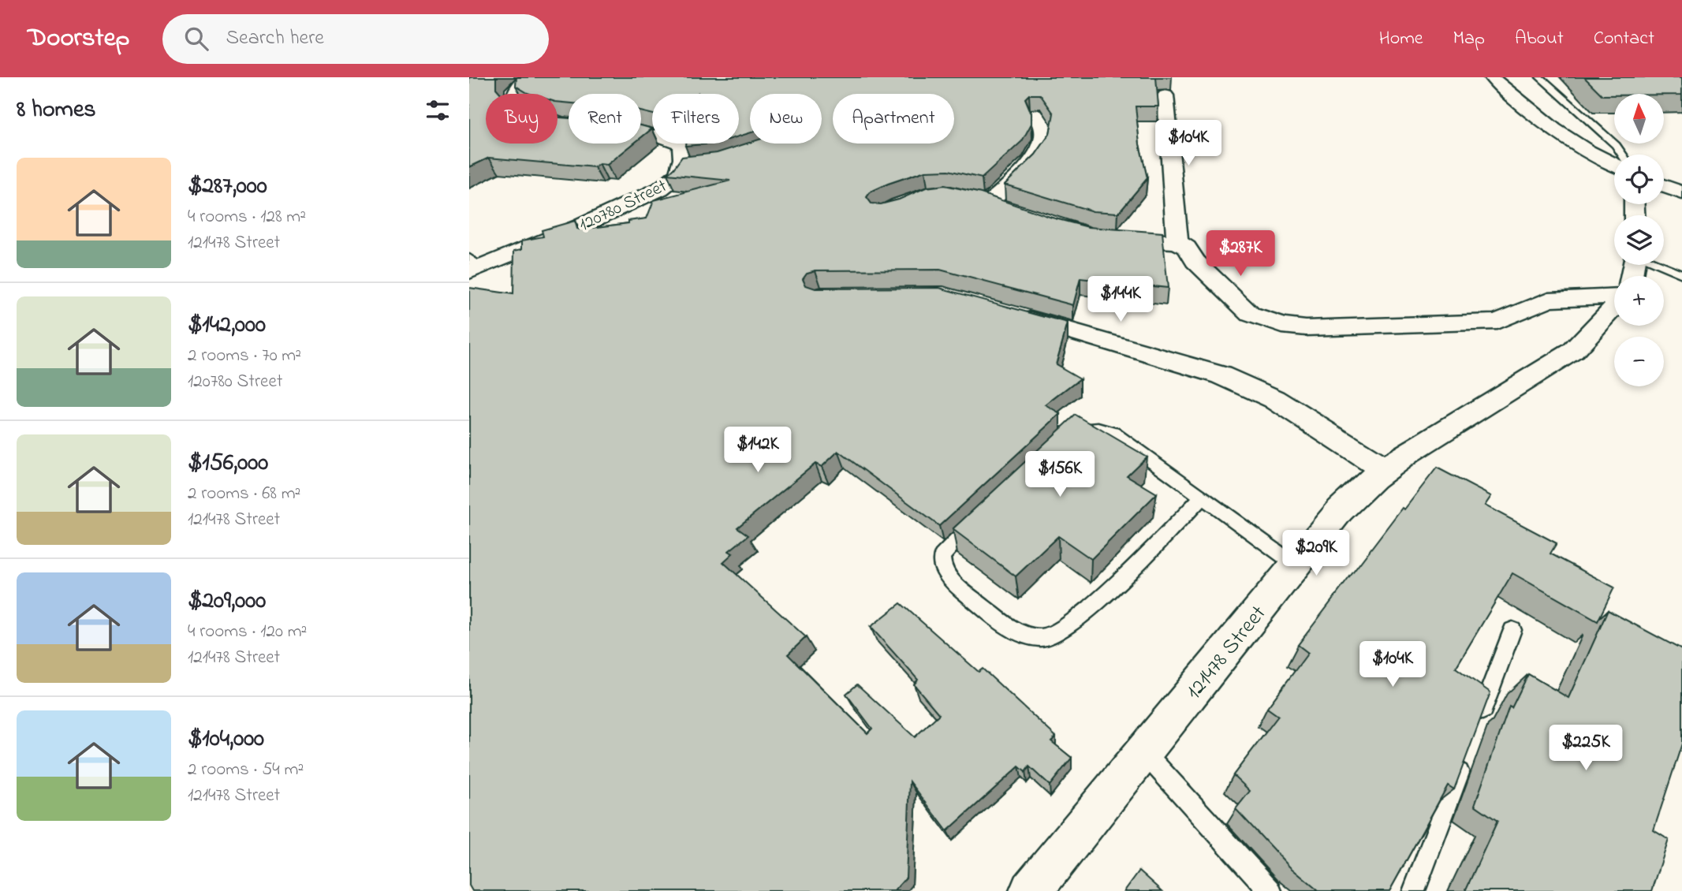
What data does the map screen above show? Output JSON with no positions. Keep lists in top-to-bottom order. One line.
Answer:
{"streets":{"street":["120780 Street","121478 Street"]},"north":"top","page":{"header":"Doorstep","search":"Search here","nav":["Home","Map","About","Contact"],"heading":"8 homes","map_buttons":["+","−"],"chip":["Buy","Rent","Filters","New","Apartment"],"price":["$104K","$287K","$144K","$142K","$156K","$209K","$104K","$225K"],"list":[{"name":"$287,000","note":"4 rooms · 128 m² · 121478 Street"},{"name":"$142,000","note":"2 rooms · 70 m² · 120780 Street"},{"name":"$156,000","note":"2 rooms · 68 m² · 121478 Street"},{"name":"$209,000","note":"4 rooms · 120 m² · 121478 Street"},{"name":"$104,000","note":"2 rooms · 54 m² · 121478 Street"}]}}
